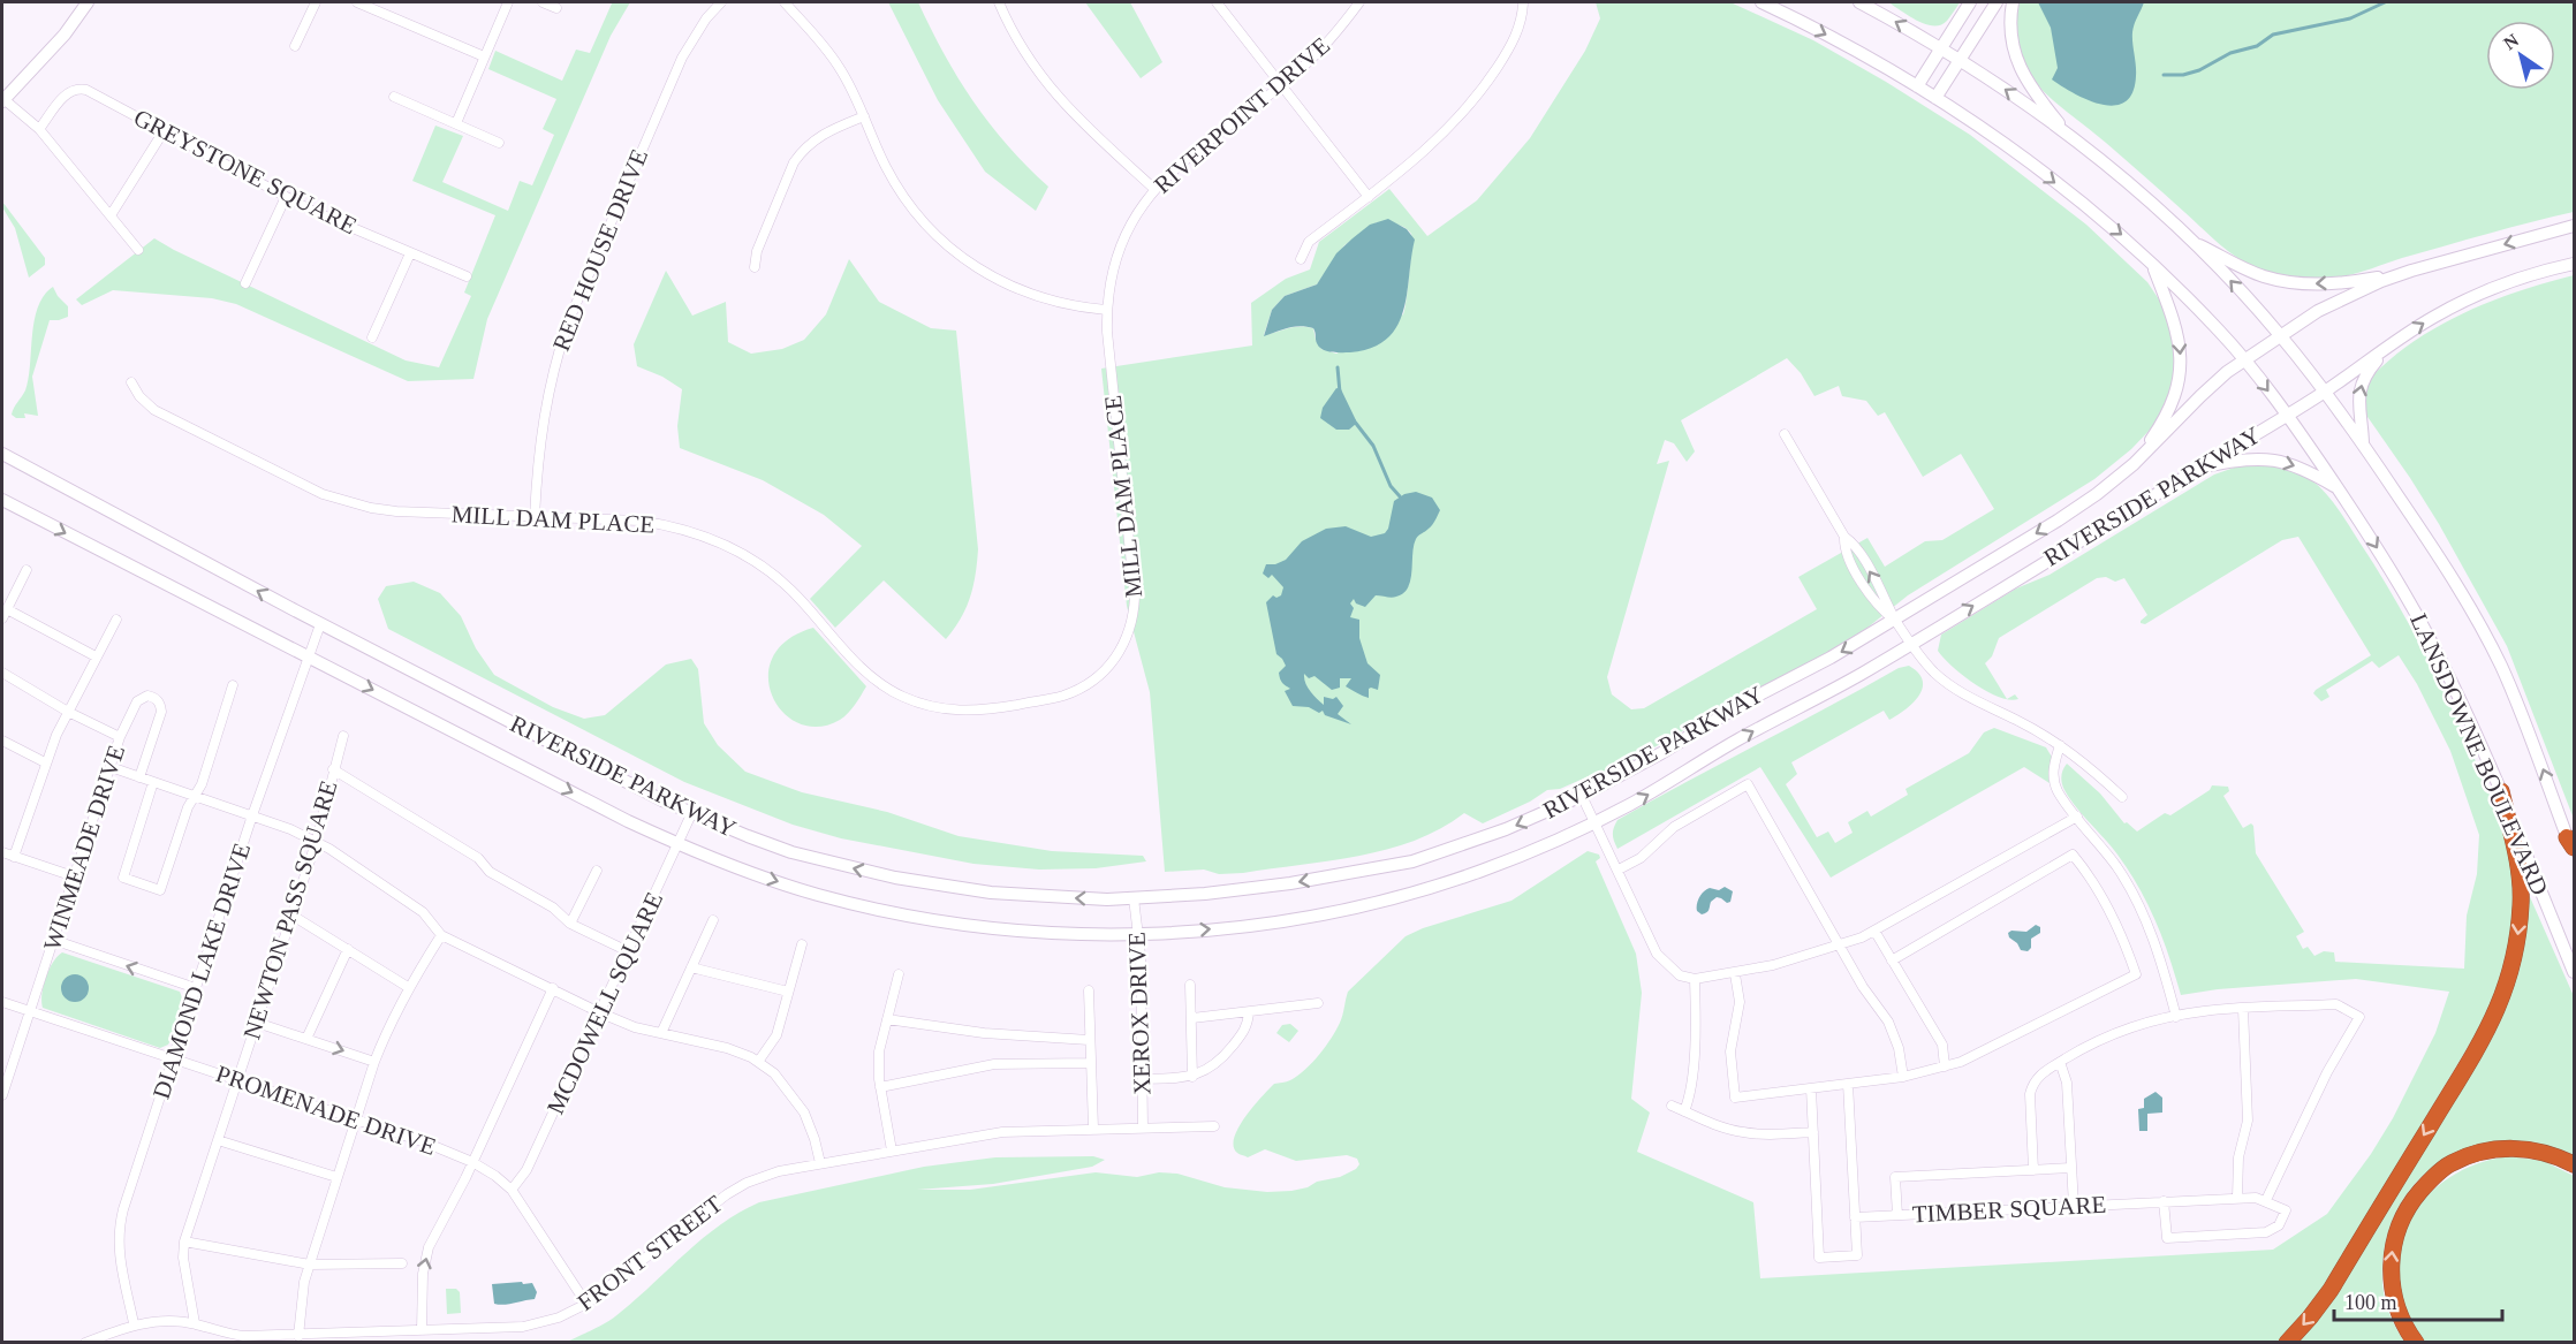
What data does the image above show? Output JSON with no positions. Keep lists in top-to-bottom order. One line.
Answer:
{"streets":{"main road":["RIVERSIDE PARKWAY","LANSDOWNE BOULEVARD"],"street":["RIVERPOINT DRIVE","GREYSTONE SQUARE","RED HOUSE DRIVE","MILL DAM PLACE","WINMEADE DRIVE","NEWTON PASS SQUARE","DIAMOND LAKE DRIVE","MCDOWELL SQUARE","XEROX DRIVE","PROMENADE DRIVE","TIMBER SQUARE","FRONT STREET"]},"crossings":[["RIVERPOINT DRIVE","MILL DAM PLACE"],["RED HOUSE DRIVE","MILL DAM PLACE"],["RIVERSIDE PARKWAY","LANSDOWNE BOULEVARD"],["RIVERSIDE PARKWAY","DIAMOND LAKE DRIVE"],["RIVERSIDE PARKWAY","MCDOWELL SQUARE"],["RIVERSIDE PARKWAY","XEROX DRIVE"],["WINMEADE DRIVE","PROMENADE DRIVE"],["NEWTON PASS SQUARE","PROMENADE DRIVE"],["NEWTON PASS SQUARE","FRONT STREET"],["DIAMOND LAKE DRIVE","PROMENADE DRIVE"],["DIAMOND LAKE DRIVE","FRONT STREET"],["MCDOWELL SQUARE","PROMENADE DRIVE"],["XEROX DRIVE","FRONT STREET"],["PROMENADE DRIVE","FRONT STREET"]],"scale_bar":"100 m","north":"top left"}
